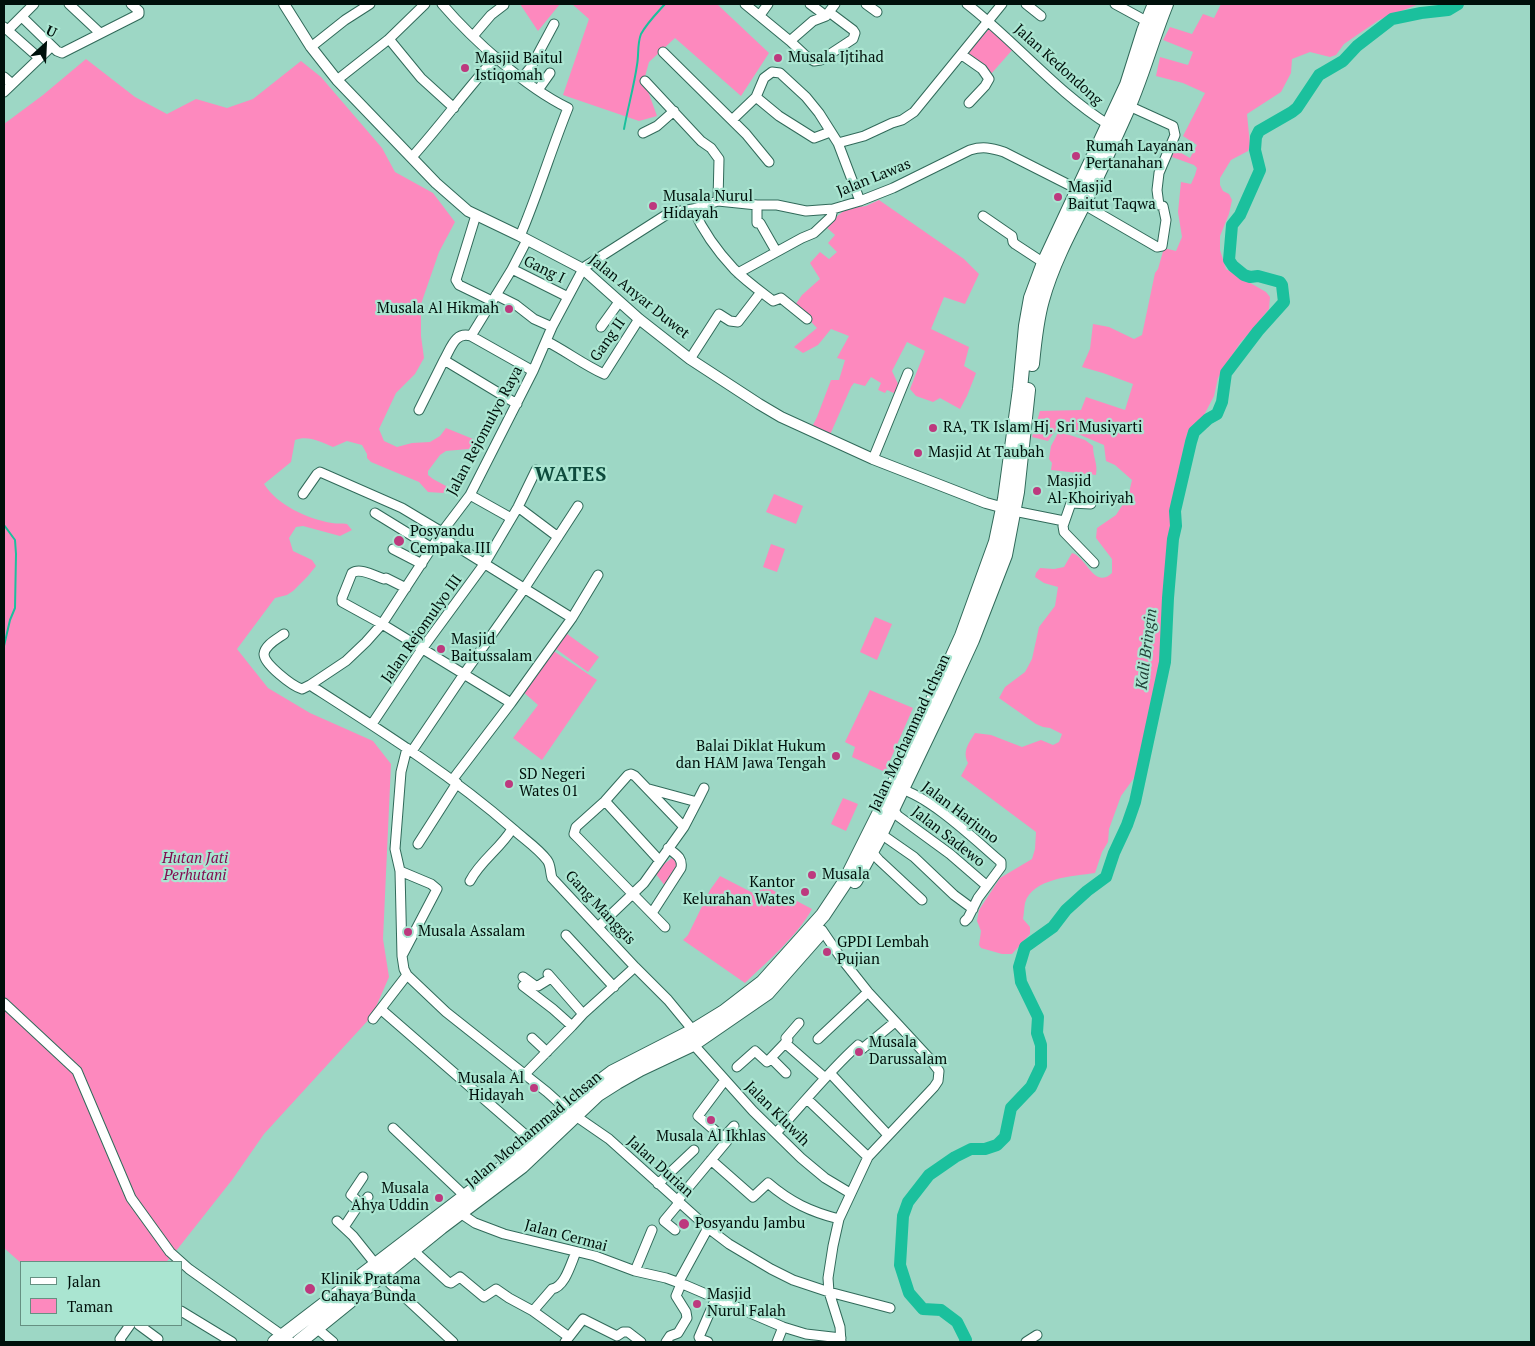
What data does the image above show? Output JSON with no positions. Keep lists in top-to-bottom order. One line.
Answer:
{"streets":{"main road":["Jalan Mochammad Ichsan"],"street":["Jalan Kedondong","Jalan Lawas","Gang I","Jalan Anyar Duwet","Gang II","Jalan Rejomulyo Raya","Jalan Rejomulyo III","Jalan Harjuno","Jalan Sadewo","Gang Manggis","Jalan Kluwih","Jalan Durian","Jalan Cermai"]},"crossings":[["Jalan Kedondong","Jalan Mochammad Ichsan"],["Jalan Lawas","Jalan Anyar Duwet"],["Jalan Lawas","Jalan Rejomulyo Raya"],["Jalan Lawas","Jalan Mochammad Ichsan"],["Gang I","Jalan Anyar Duwet"],["Gang I","Jalan Rejomulyo Raya"],["Jalan Anyar Duwet","Gang II"],["Jalan Anyar Duwet","Jalan Rejomulyo Raya"],["Jalan Anyar Duwet","Jalan Mochammad Ichsan"],["Gang II","Jalan Rejomulyo Raya"],["Jalan Rejomulyo Raya","Gang Manggis"],["Jalan Rejomulyo III","Gang Manggis"],["Jalan Mochammad Ichsan","Jalan Harjuno"],["Jalan Mochammad Ichsan","Jalan Sadewo"],["Jalan Mochammad Ichsan","Gang Manggis"],["Jalan Mochammad Ichsan","Jalan Kluwih"],["Jalan Mochammad Ichsan","Jalan Durian"],["Jalan Mochammad Ichsan","Jalan Cermai"],["Jalan Harjuno","Jalan Sadewo"],["Gang Manggis","Jalan Kluwih"]],"districts":["WATES"],"water":["Kali Bringin"],"parks":["Hutan Jati Perhutani"],"places":["Musala Ijtihad","Masjid Baitul Istiqomah","Rumah Layanan Pertanahan","Masjid Baitut Taqwa","Musala Nurul Hidayah","Musala Al Hikmah","RA, TK Islam Hj. Sri Musiyarti","Masjid At Taubah","Masjid Al-Khoiriyah","Posyandu Cempaka III","Masjid Baitussalam","Balai Diklat Hukum dan HAM Jawa Tengah","SD Negeri Wates 01","Musala","Kantor Kelurahan Wates","Musala Assalam","GPDI Lembah Pujian","Musala Darussalam","Musala Al Hidayah","Musala Al Ikhlas","Musala Ahya Uddin","Posyandu Jambu","Klinik Pratama Cahaya Bunda","Masjid Nurul Falah"],"legend":["Jalan","Taman"],"north":"top right"}
